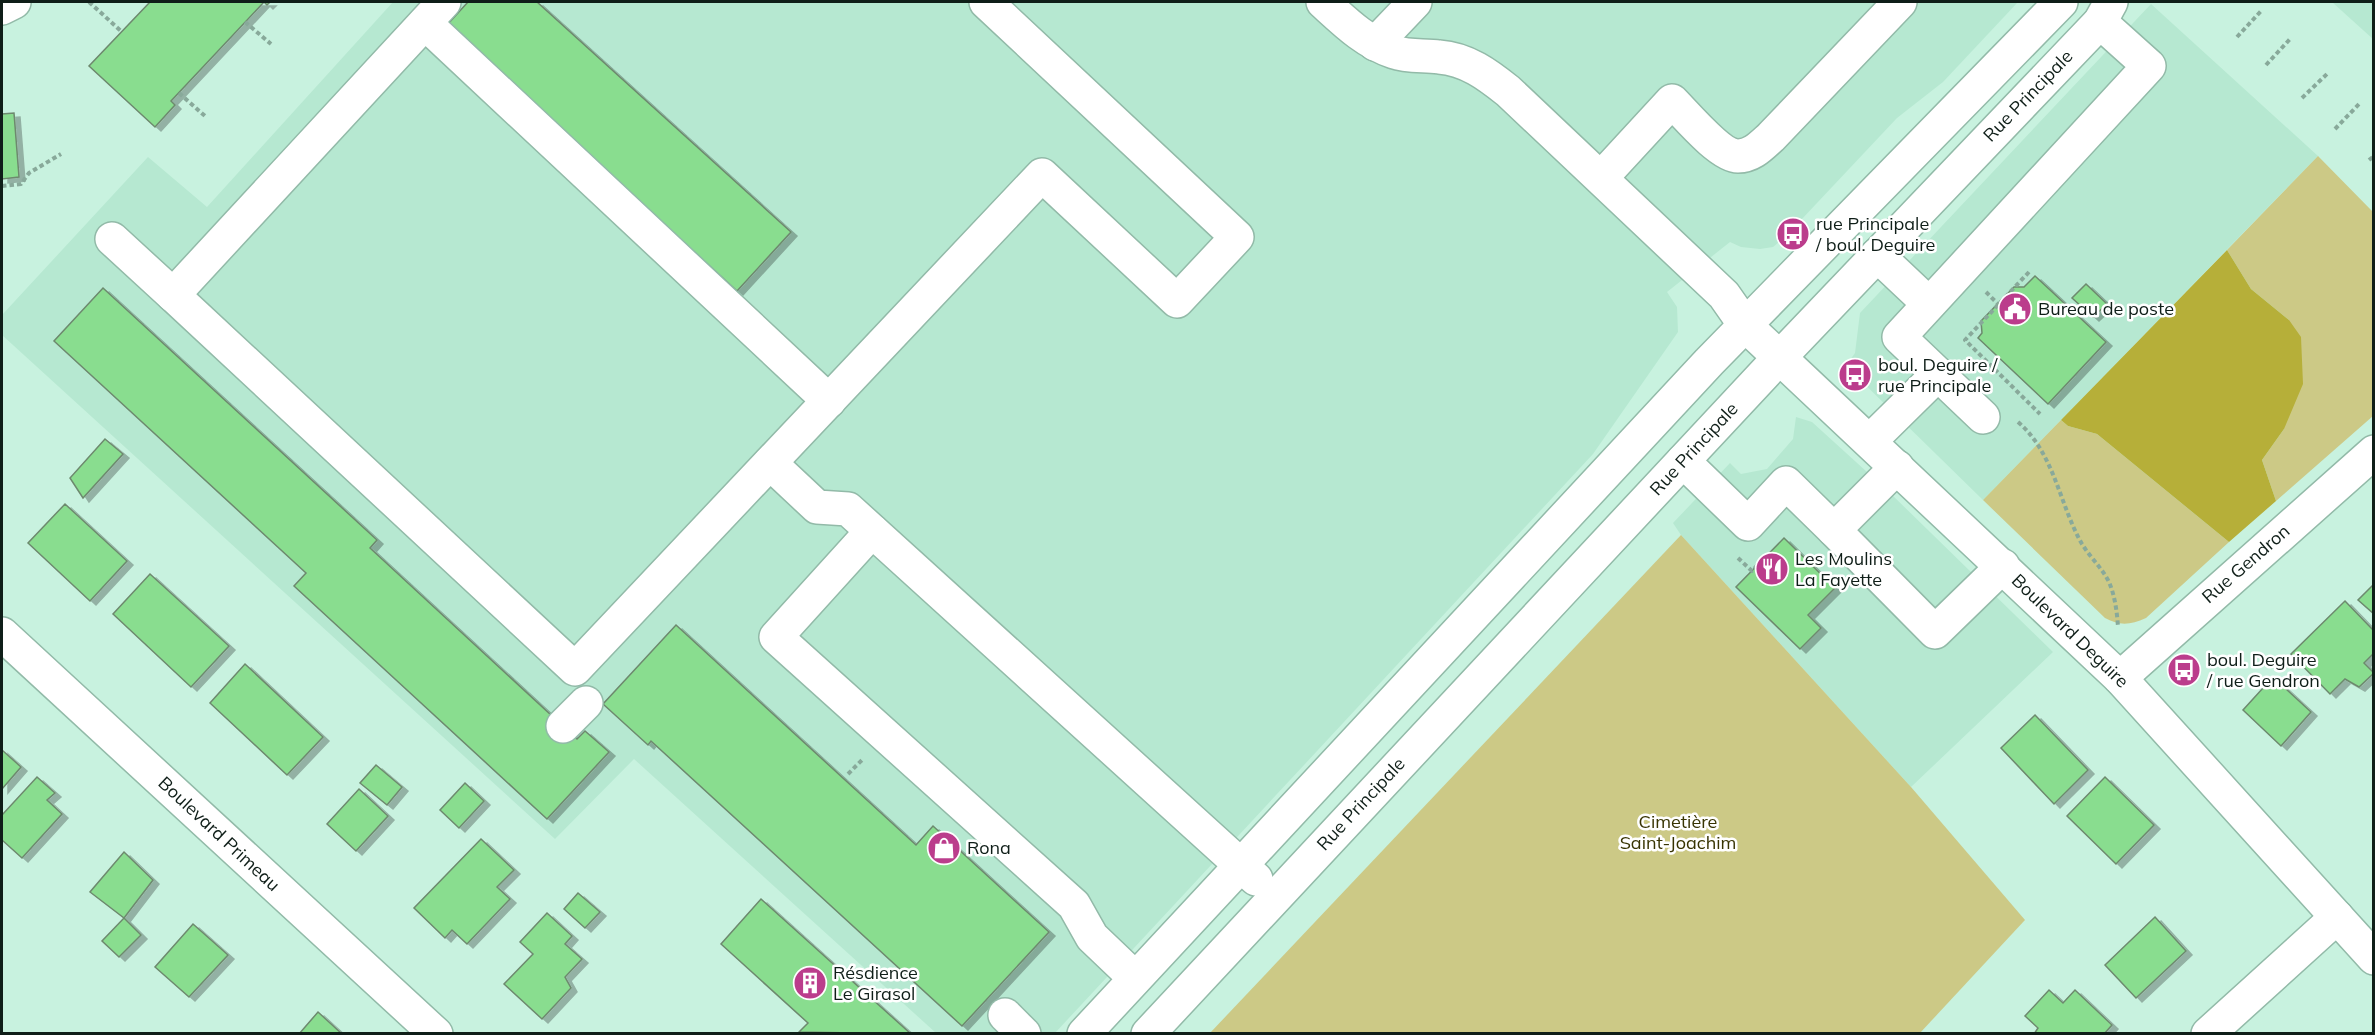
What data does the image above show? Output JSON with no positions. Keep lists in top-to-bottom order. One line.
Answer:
{"streets":{"street":["Rue Principale","Rue Gendron","Boulevard Deguire","Boulevard Primeau"]},"crossings":[["Rue Principale","Boulevard Deguire"],["Rue Gendron","Boulevard Deguire"]],"parks":["Cimetière Saint-Joachim"],"places":{"bus stop":["rue Principale / boul. Deguire","boul. Deguire / rue Principale","boul. Deguire / rue Gendron"],"public building":["Bureau de poste"],"restaurant":["Les Moulins La Fayette"],"shop":["Rona"],"building":["Résdience Le Girasol"]}}
